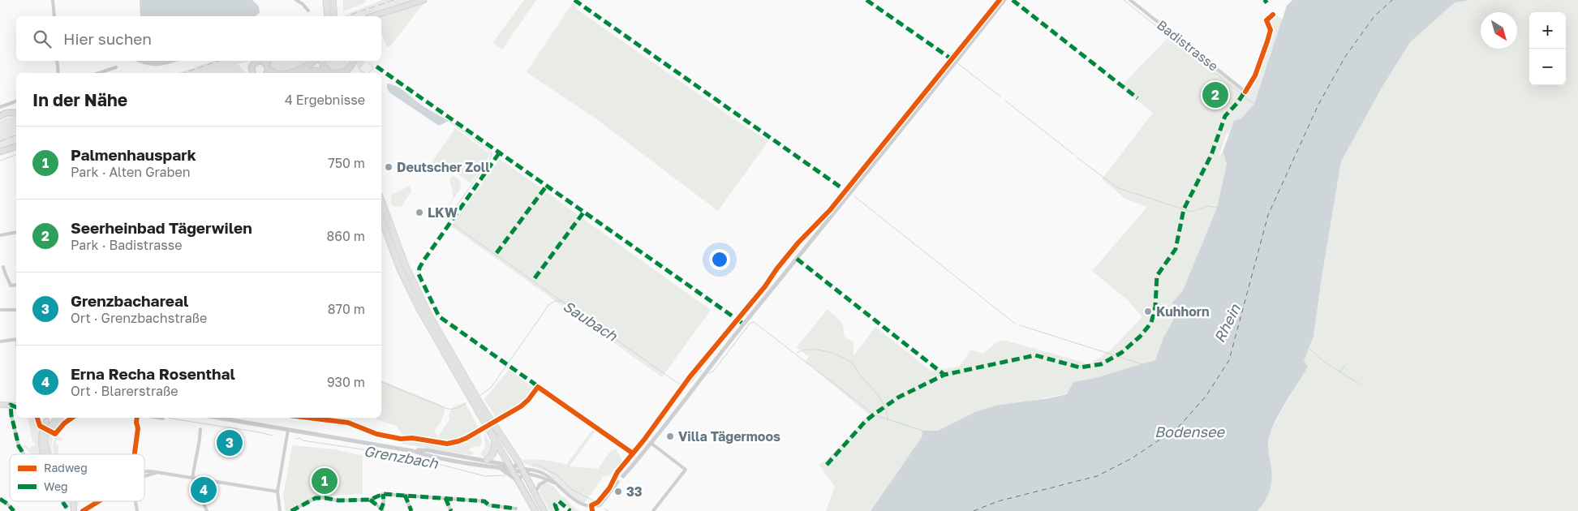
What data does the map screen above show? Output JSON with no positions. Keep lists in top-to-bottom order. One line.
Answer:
{"streets":{"street":["Badistrasse"]},"water":["Saubach","Rhein","Bodensee","Grenzbach"],"places":["Deutscher Zoll","LKW","Kuhhorn","Villa Tägermoos","33"],"legend":["Radweg","Weg"],"north":"bottom right","page":{"map_buttons":["+","−"],"search":"Hier suchen","heading":["In der Nähe","4 Ergebnisse"],"pins":["2","3","1","4"],"list":[{"mark":"1","name":"Palmenhauspark","note":"Park · Alten Graben","value":"750 m"},{"mark":"2","name":"Seerheinbad Tägerwilen","note":"Park · Badistrasse","value":"860 m"},{"mark":"3","name":"Grenzbachareal","note":"Ort · Grenzbachstraße","value":"870 m"},{"mark":"4","name":"Erna Recha Rosenthal","note":"Ort · Blarerstraße","value":"930 m"}]}}
